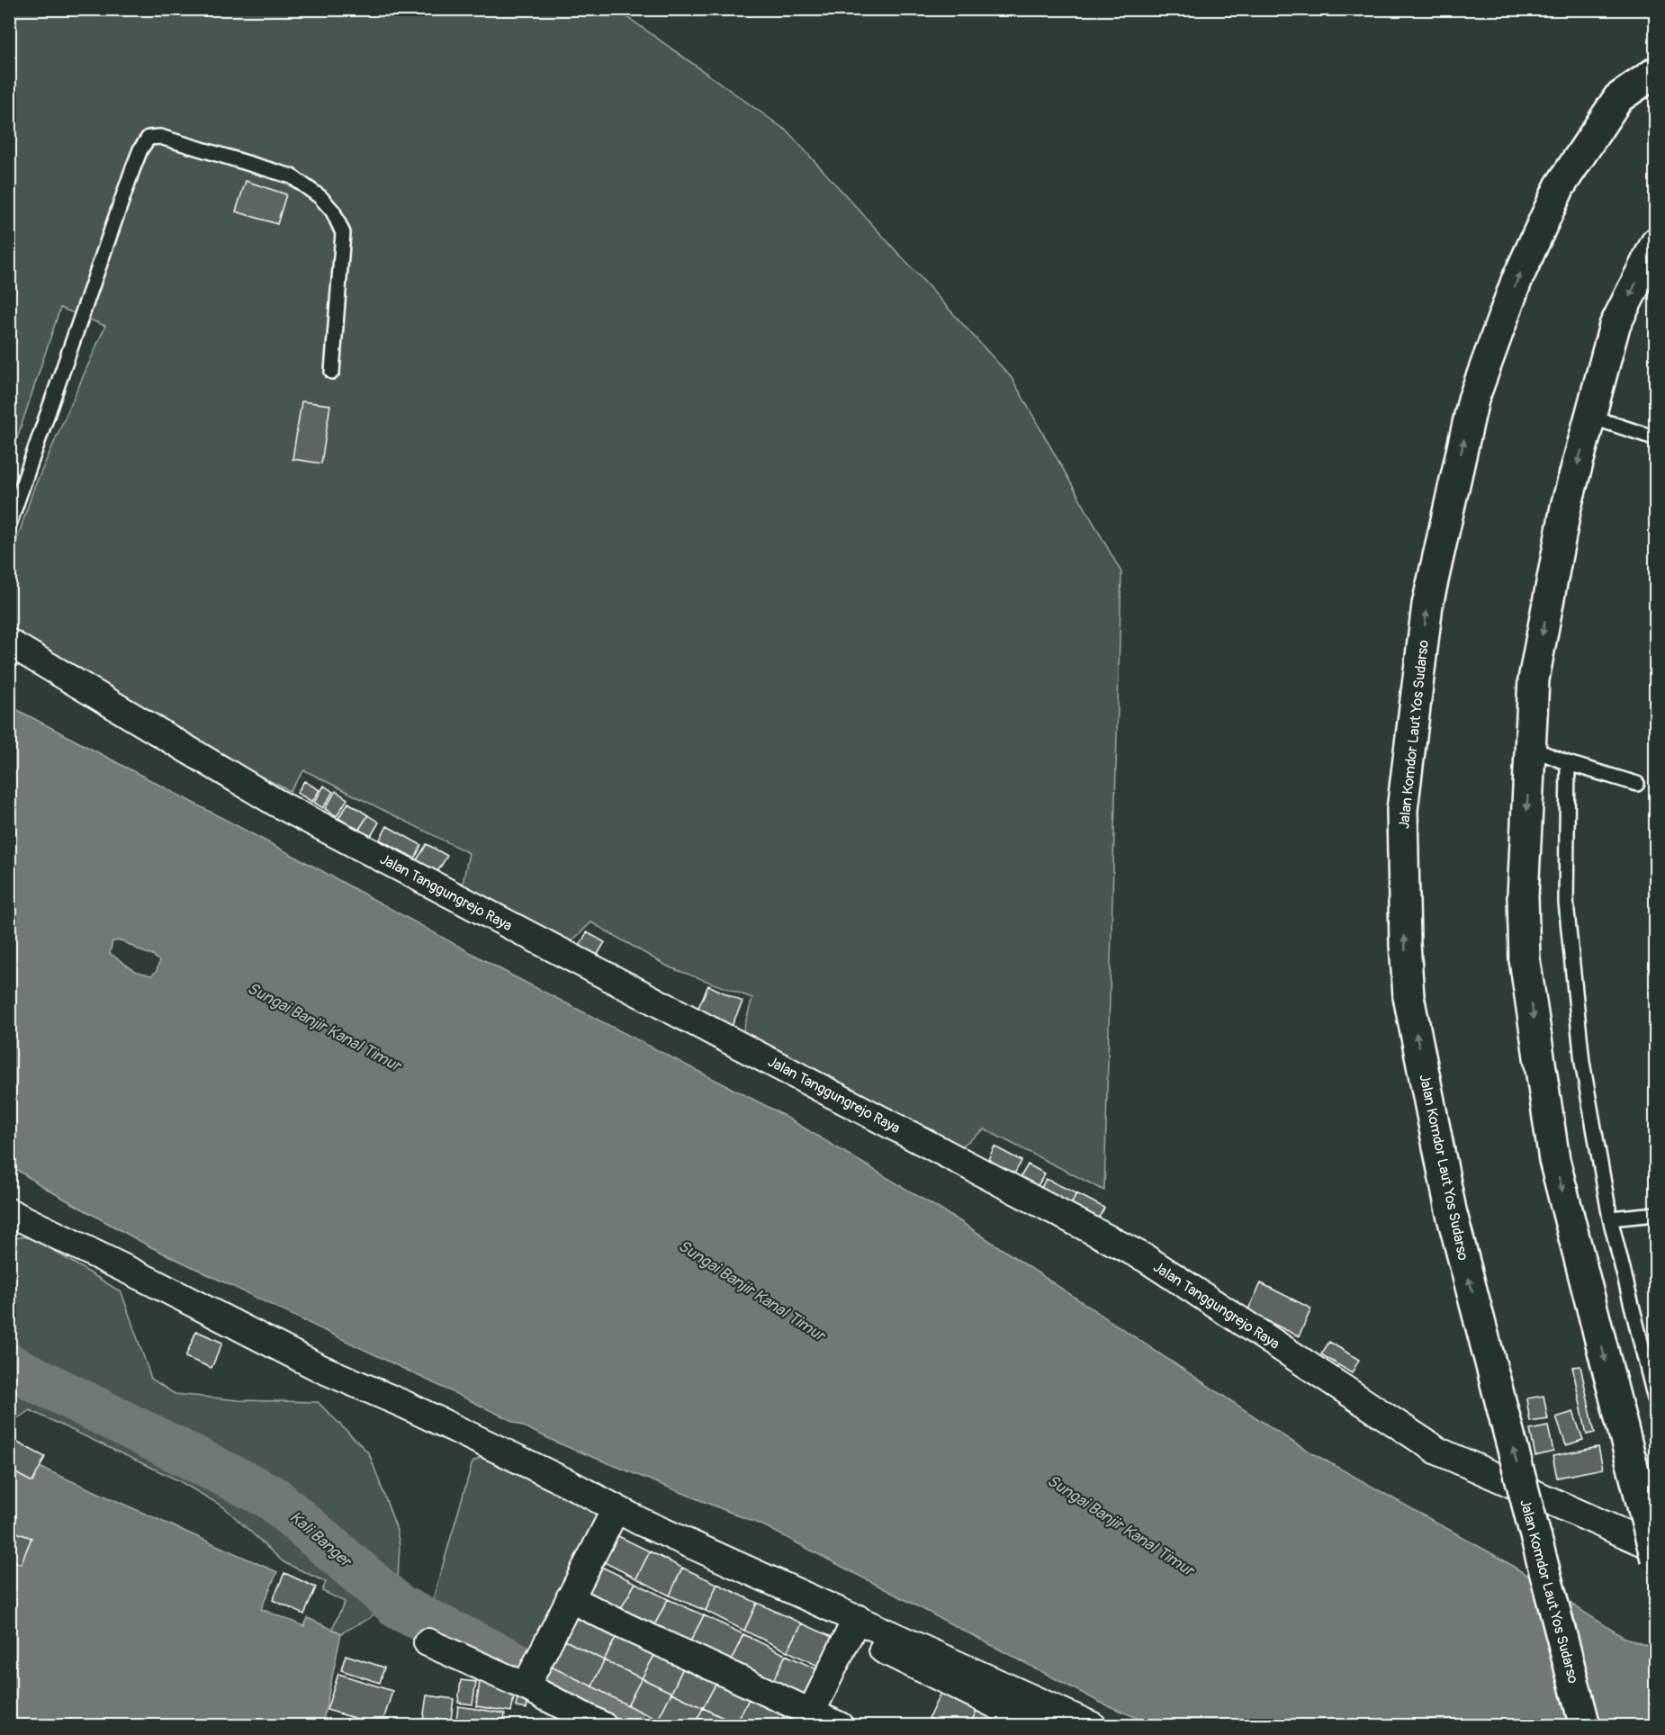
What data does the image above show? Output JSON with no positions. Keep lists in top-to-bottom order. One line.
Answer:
{"streets":{"highway":["Jalan Komdor Laut Yos Sudarso"],"street":["Jalan Tanggungrejo Raya"]},"water":["Sungai Banjir Kanal Timur","Kali Banger"]}
